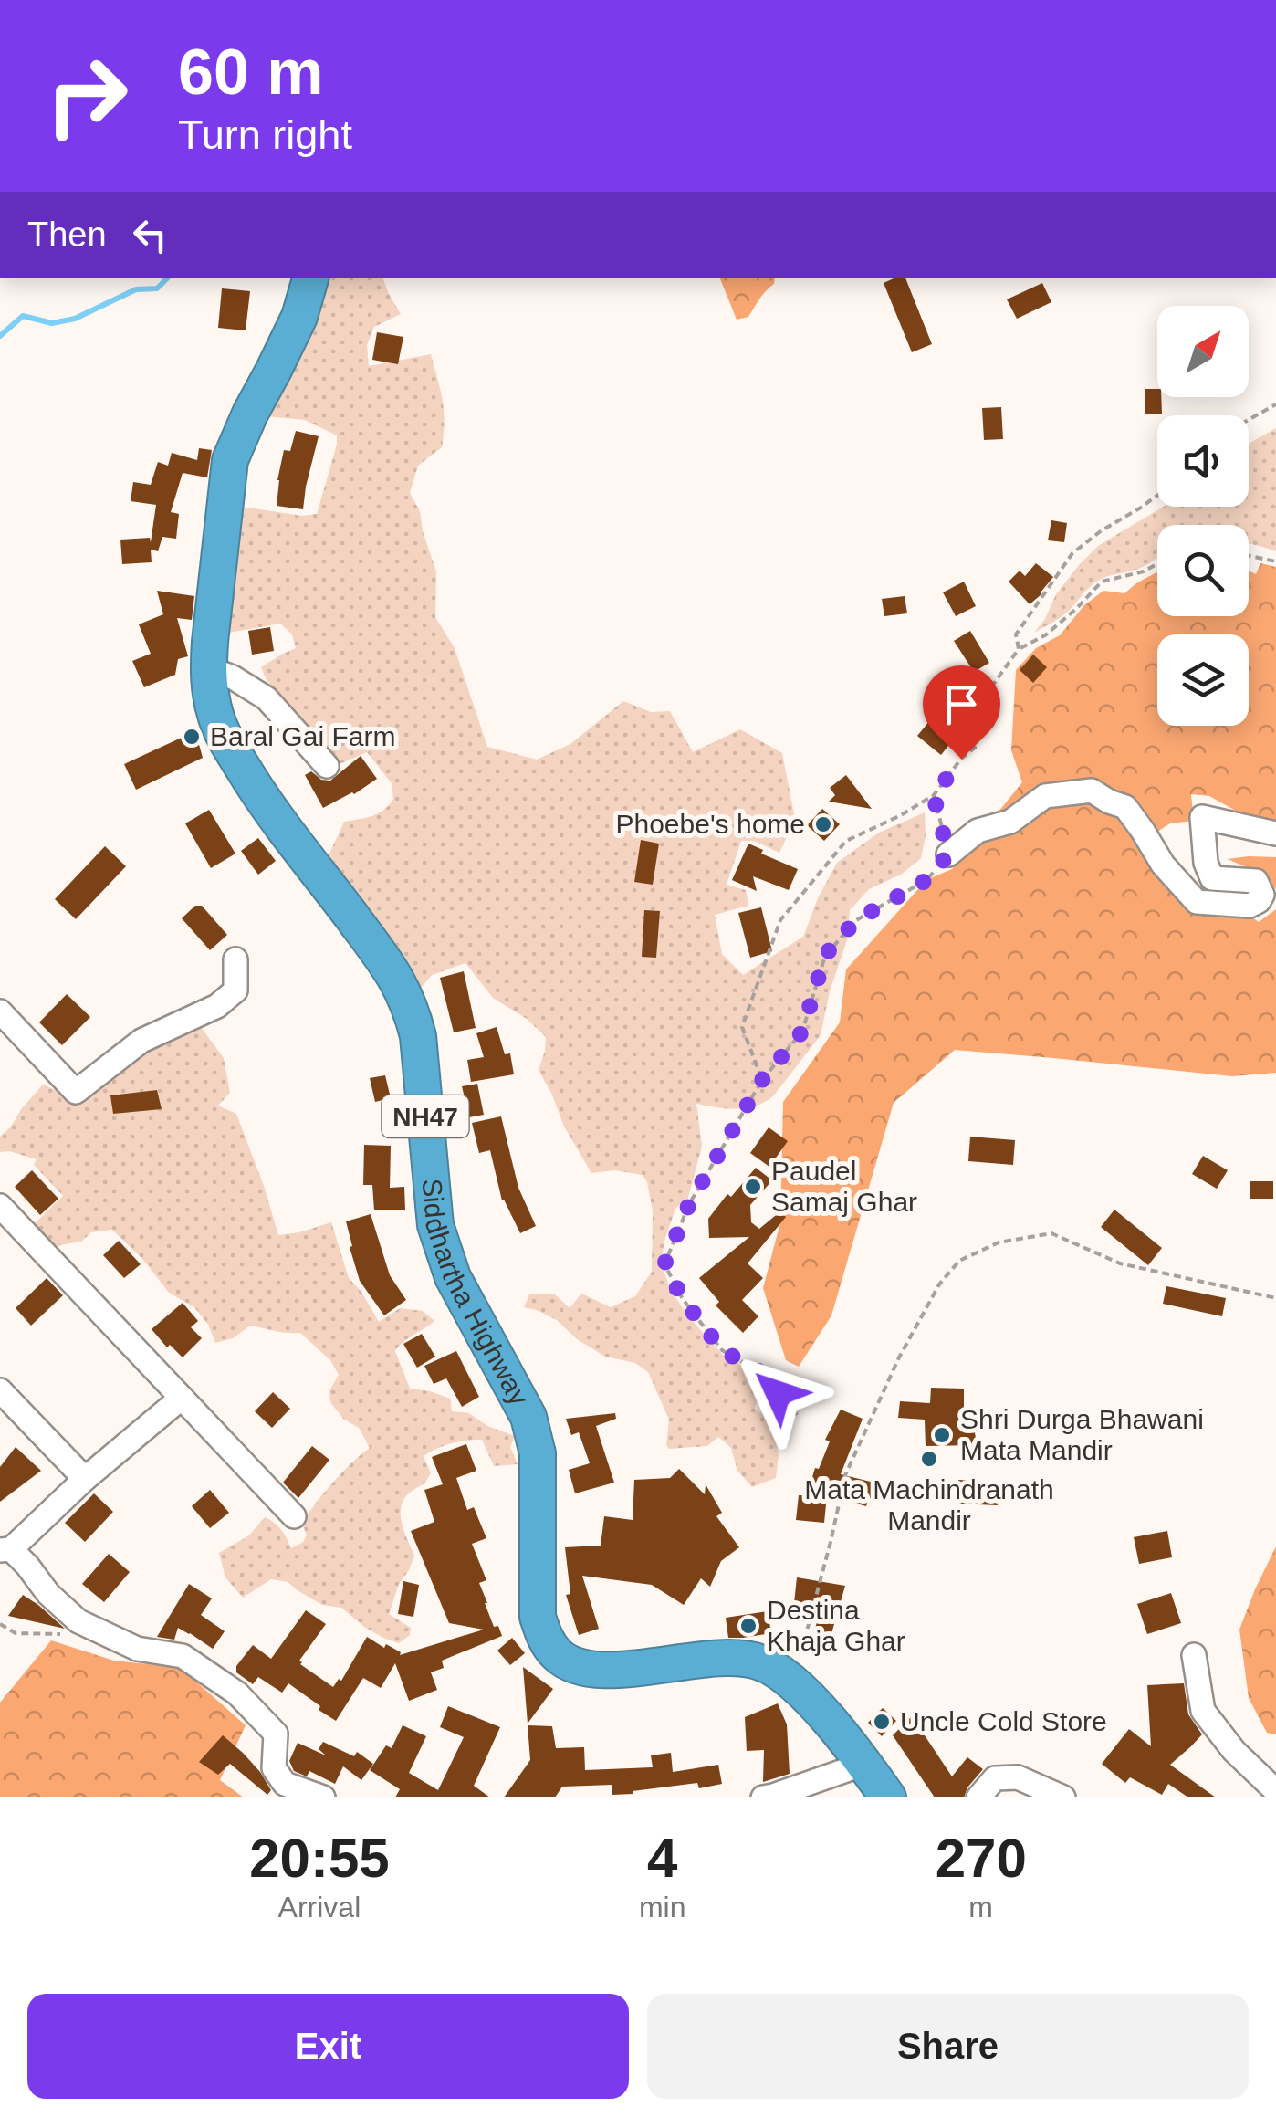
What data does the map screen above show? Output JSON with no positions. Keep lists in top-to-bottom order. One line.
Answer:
{"streets":{"highway":["NH47","Siddhartha Highway"]},"places":["Baral Gai Farm","Phoebe's home","Paudel Samaj Ghar","Shri Durga Bhawani Mata Mandir","Mata Machindranath Mandir","Destina Khaja Ghar","Uncle Cold Store"],"north":"top right","page":{"turn":["60 m","Turn right"],"then":"Then","eta":["20:55","Arrival","4","min","270","m"],"buttons":["Exit","Share"]}}
